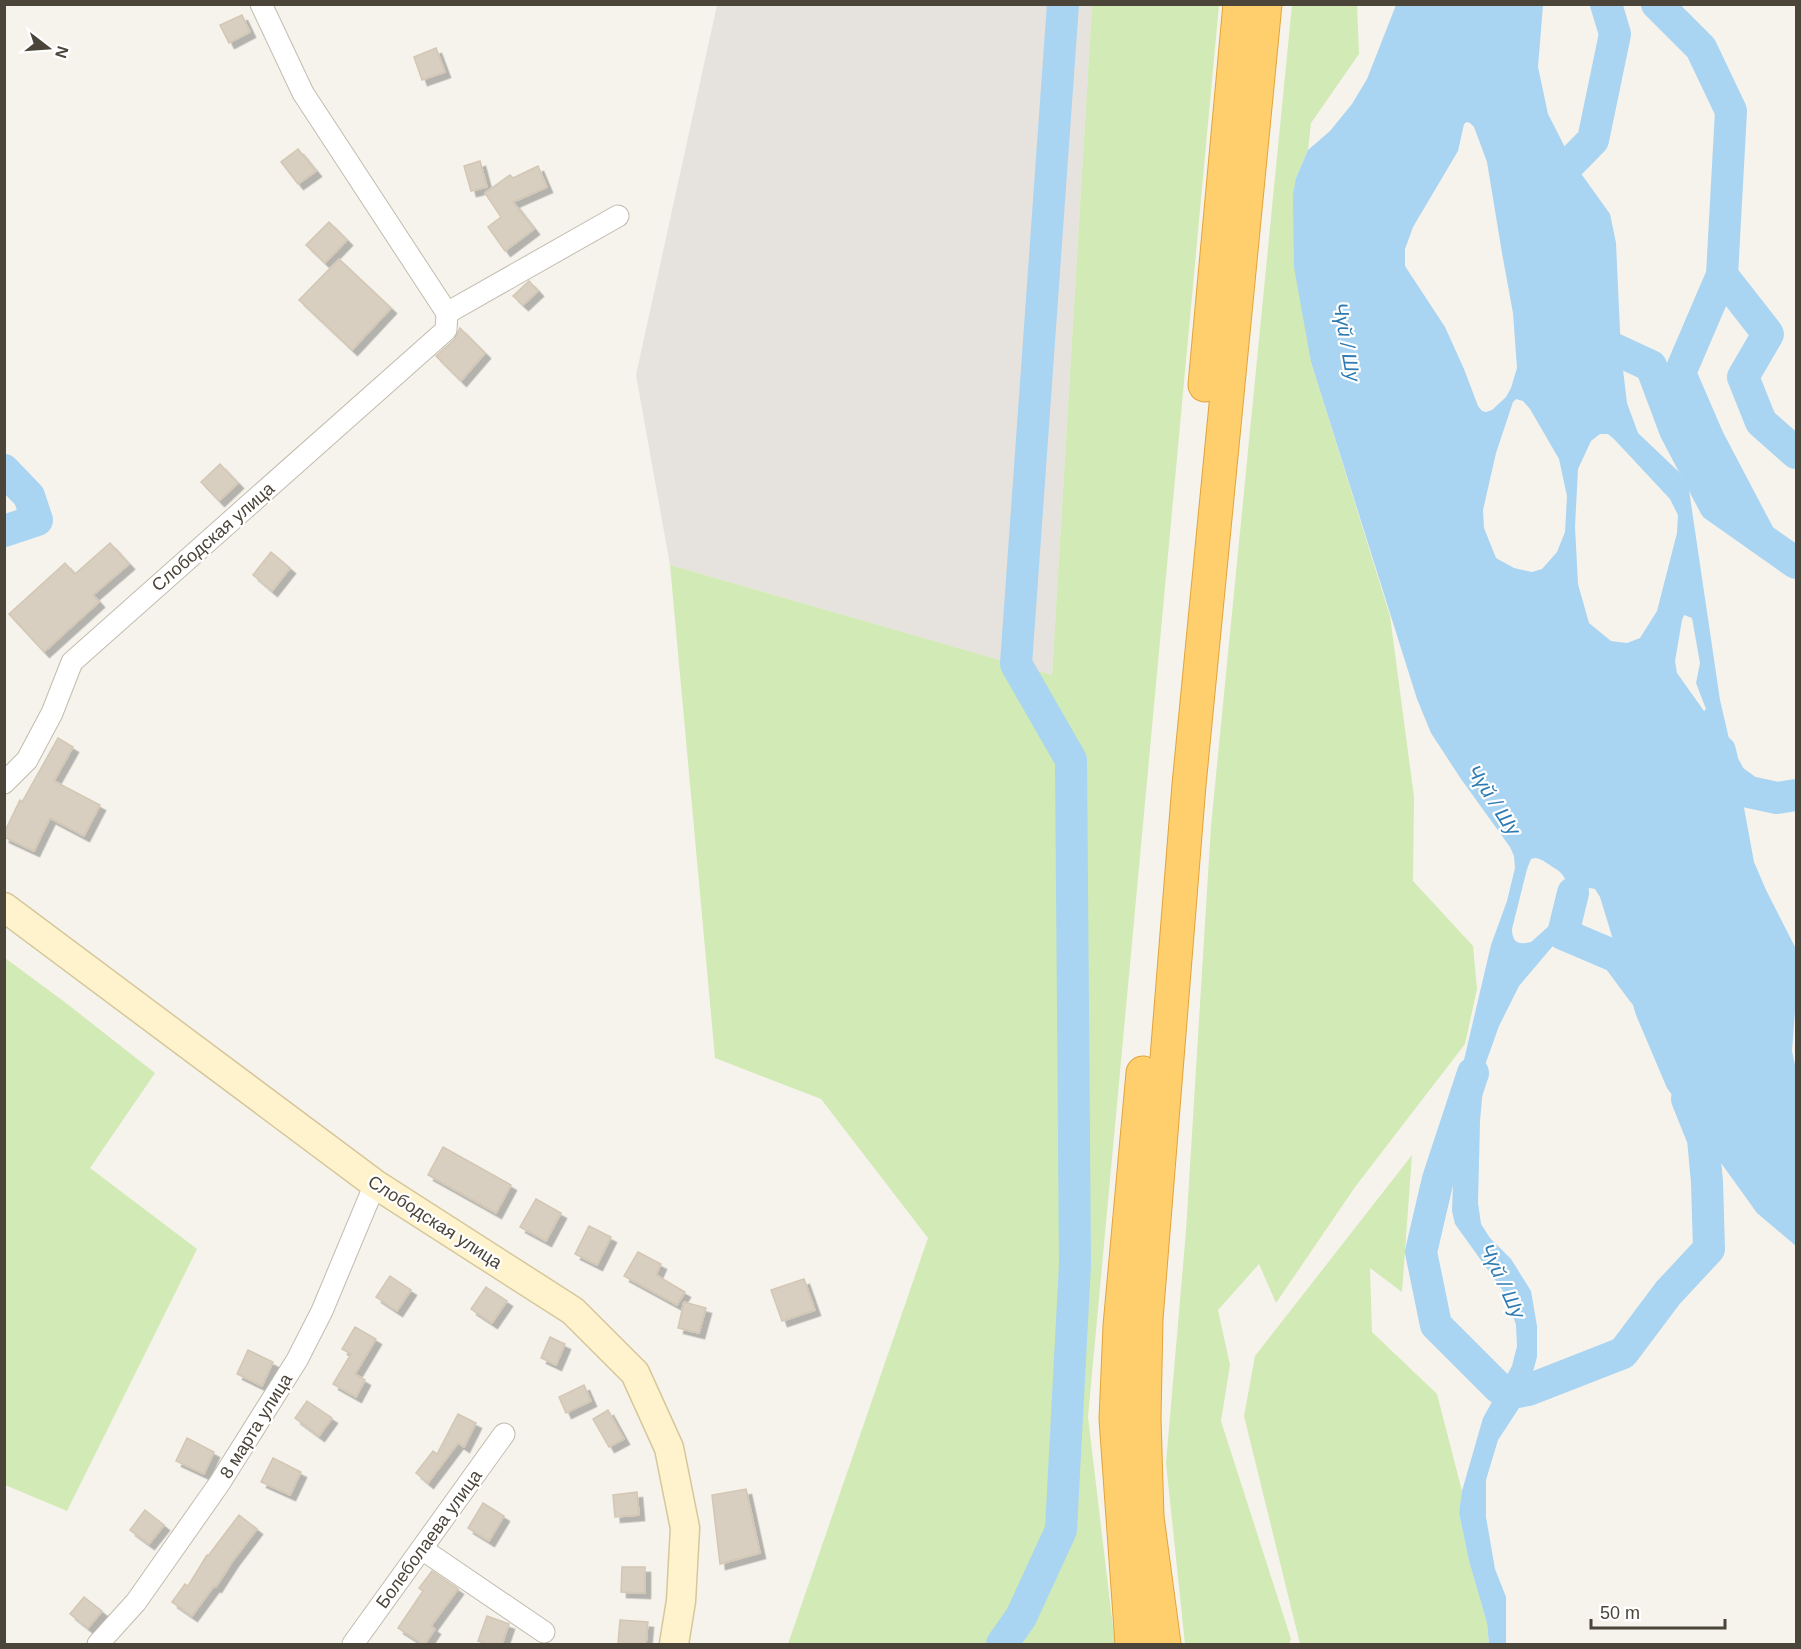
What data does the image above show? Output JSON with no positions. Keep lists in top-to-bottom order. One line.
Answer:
{"streets":{"street":["Слободская улица","8 марта улица","Болеболаева улица"]},"crossings":[["Слободская улица","8 марта улица"]],"water":["Чүй / Шу"],"scale_bar":"50 m","north":"right"}
